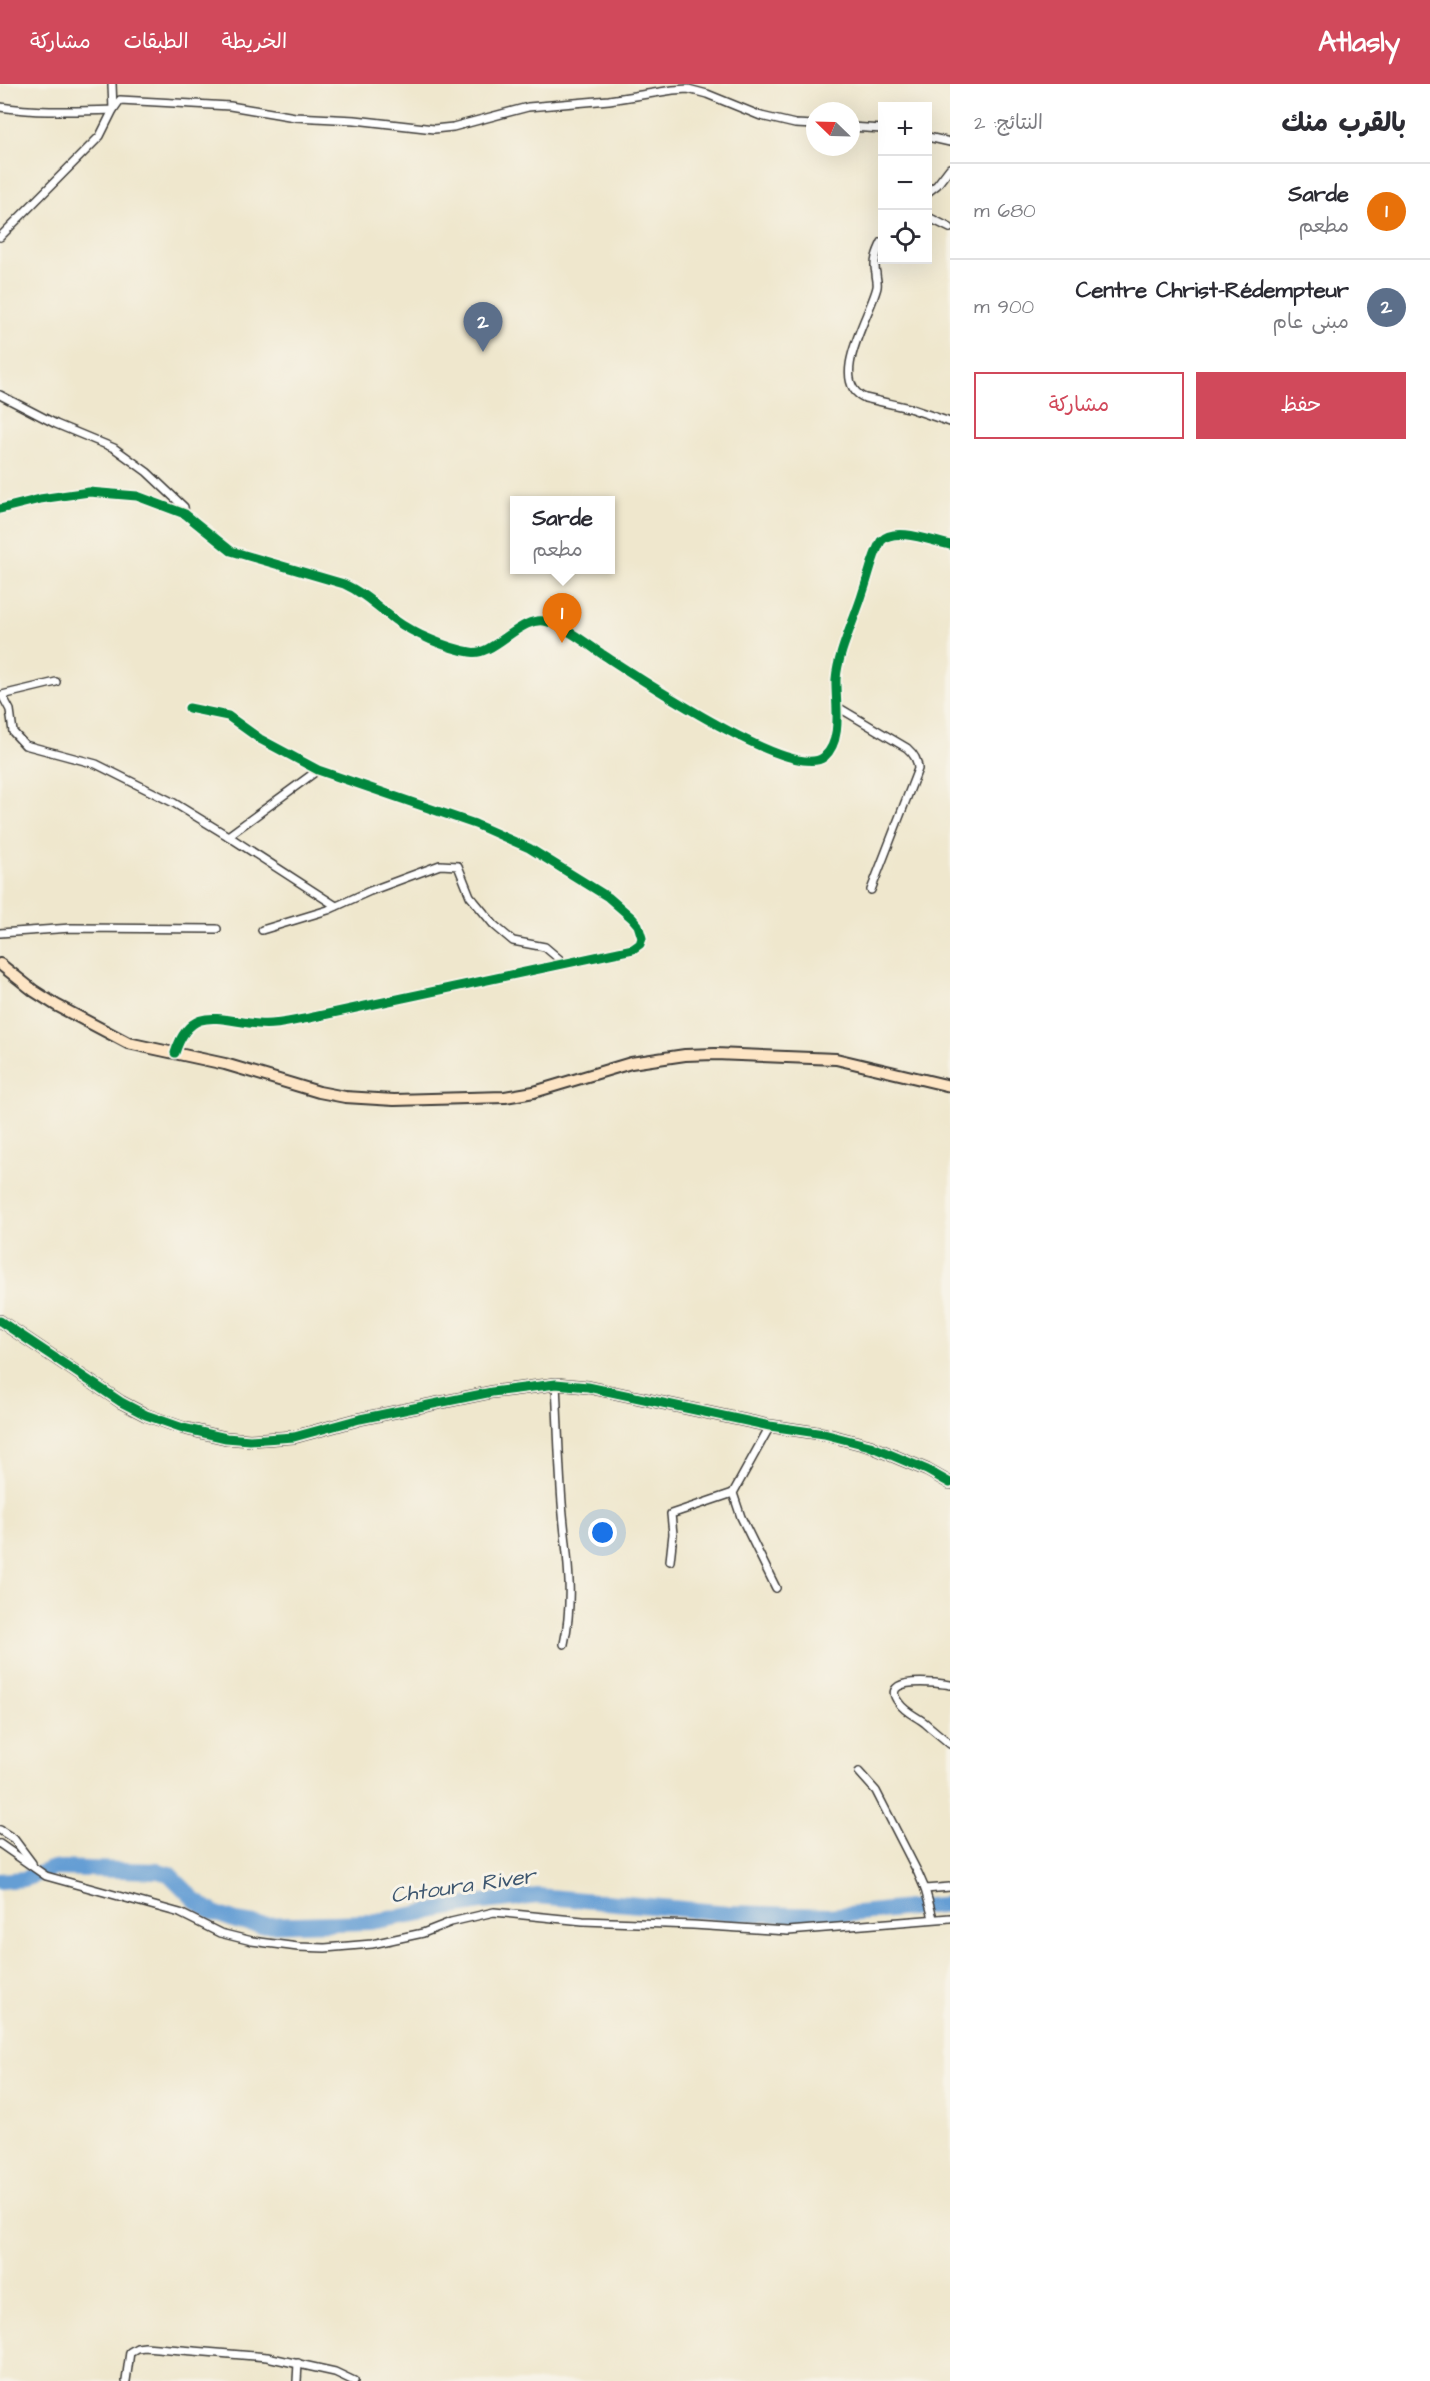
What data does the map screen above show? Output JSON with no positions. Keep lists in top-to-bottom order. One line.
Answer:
{"water":["Chtoura River"],"north":"top left","page":{"header":"Atlasly","nav":["الخريطة","الطبقات","مشاركة"],"heading":["بالقرب منك","النتائج: 2"],"map_buttons":["+","−"],"list":[{"mark":"1","name":"Sarde","note":"مطعم","value":"680 m"},{"mark":"2","name":"Centre Christ-Rédempteur","note":"مبنى عام","value":"900 m"}],"pins":["2","1"],"buttons":["حفظ","مشاركة"],"popup":["Sarde","مطعم"]}}
